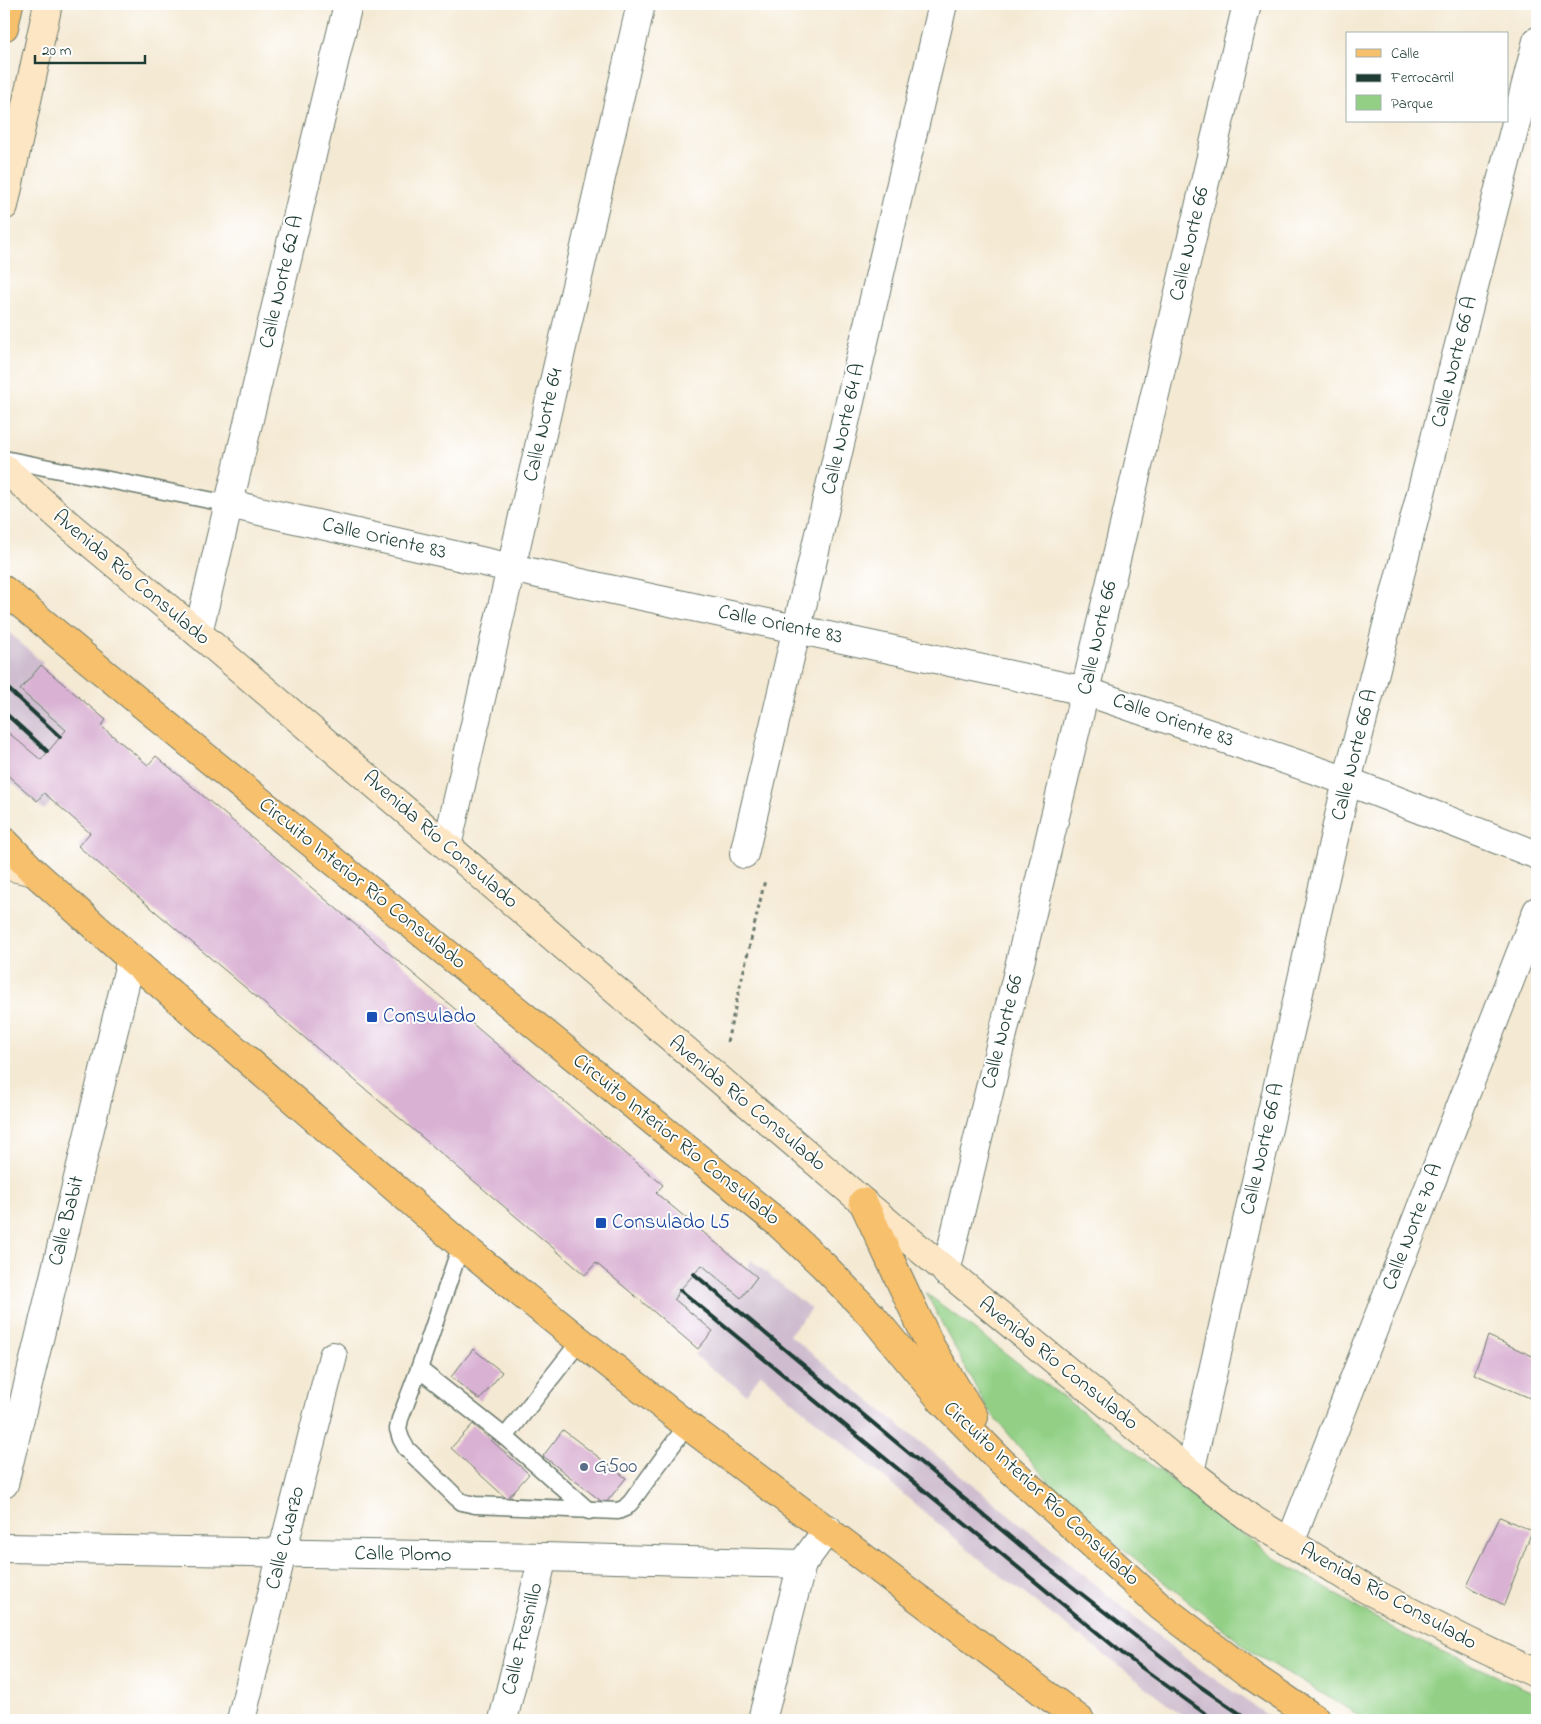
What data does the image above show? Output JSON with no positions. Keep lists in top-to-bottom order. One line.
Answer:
{"streets":{"main road":["Avenida Río Consulado","Circuito Interior Río Consulado"],"street":["Calle Norte 66","Calle Norte 62 A","Calle Norte 66 A","Calle Norte 64","Calle Norte 64 A","Calle Oriente 83","Calle Babit","Calle Norte 70 A","Calle Cuarzo","Calle Plomo","Calle Fresnillo"]},"crossings":[["Calle Norte 66","Calle Oriente 83"],["Calle Norte 66","Avenida Río Consulado"],["Calle Norte 62 A","Calle Oriente 83"],["Calle Norte 62 A","Avenida Río Consulado"],["Calle Norte 66 A","Calle Oriente 83"],["Calle Norte 66 A","Avenida Río Consulado"],["Calle Norte 64","Calle Oriente 83"],["Calle Norte 64","Avenida Río Consulado"],["Calle Norte 64 A","Calle Oriente 83"],["Avenida Río Consulado","Calle Norte 70 A"],["Calle Cuarzo","Calle Plomo"],["Calle Plomo","Calle Fresnillo"]],"places":{"transit":["Consulado","Consulado L5"],"other":["G500"]},"legend":["Calle","Ferrocarril","Parque"],"scale_bar":"20 m"}
